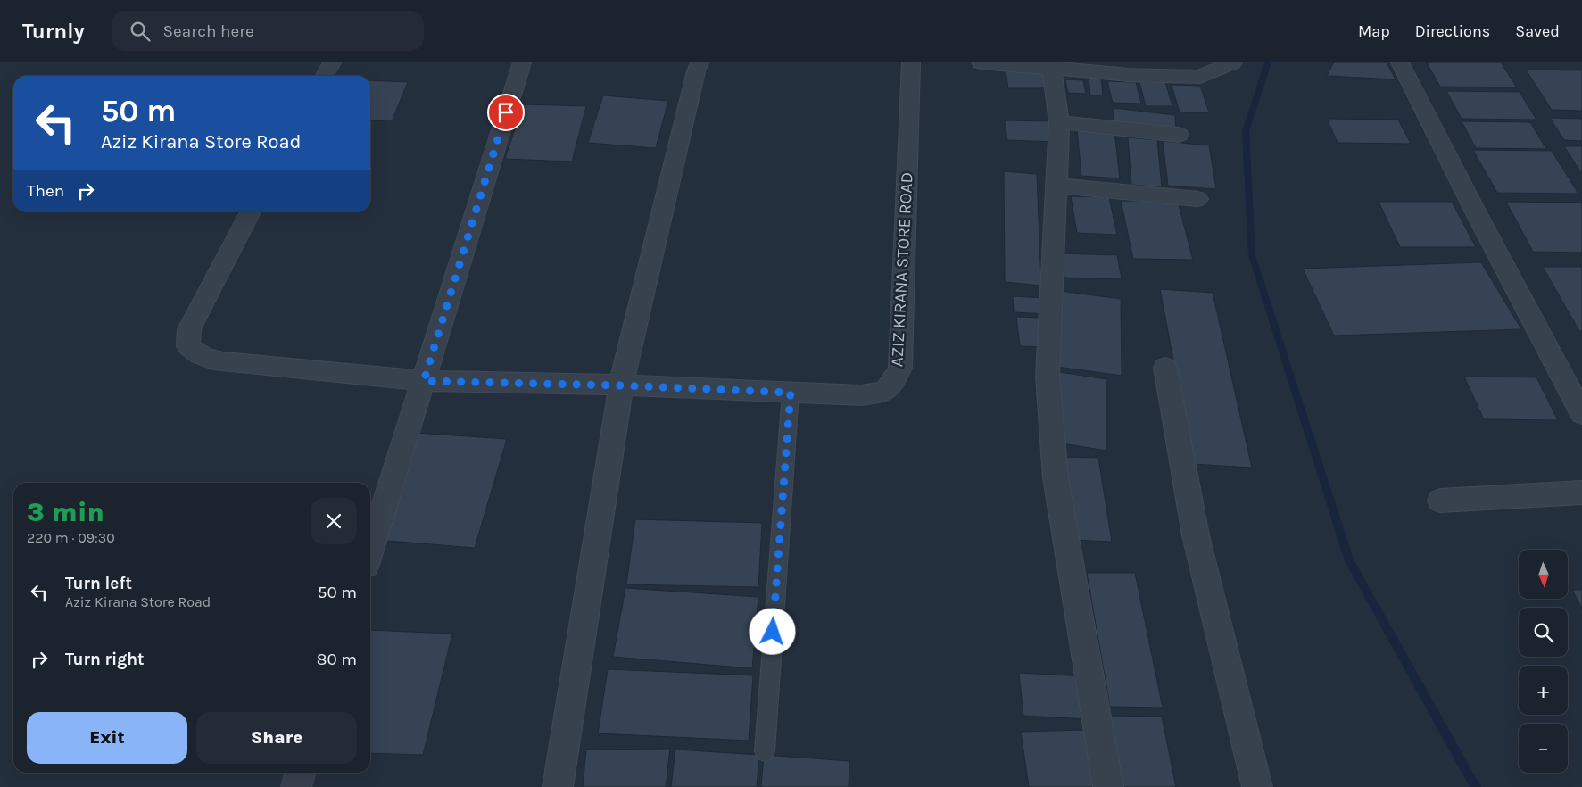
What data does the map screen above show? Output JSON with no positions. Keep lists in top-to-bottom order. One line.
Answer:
{"streets":{"street":["AZIZ KIRANA STORE ROAD"]},"north":"bottom","page":{"header":"Turnly","search":"Search here","nav":["Map","Directions","Saved"],"turn":["50 m","Aziz Kirana Store Road"],"then":"Then","heading":["3 min","220 m · 09:30"],"map_buttons":["+","−"],"list":[{"name":"Turn left","note":"Aziz Kirana Store Road","value":"50 m"},{"name":"Turn right","value":"80 m"}],"buttons":["Exit","Share"]}}
